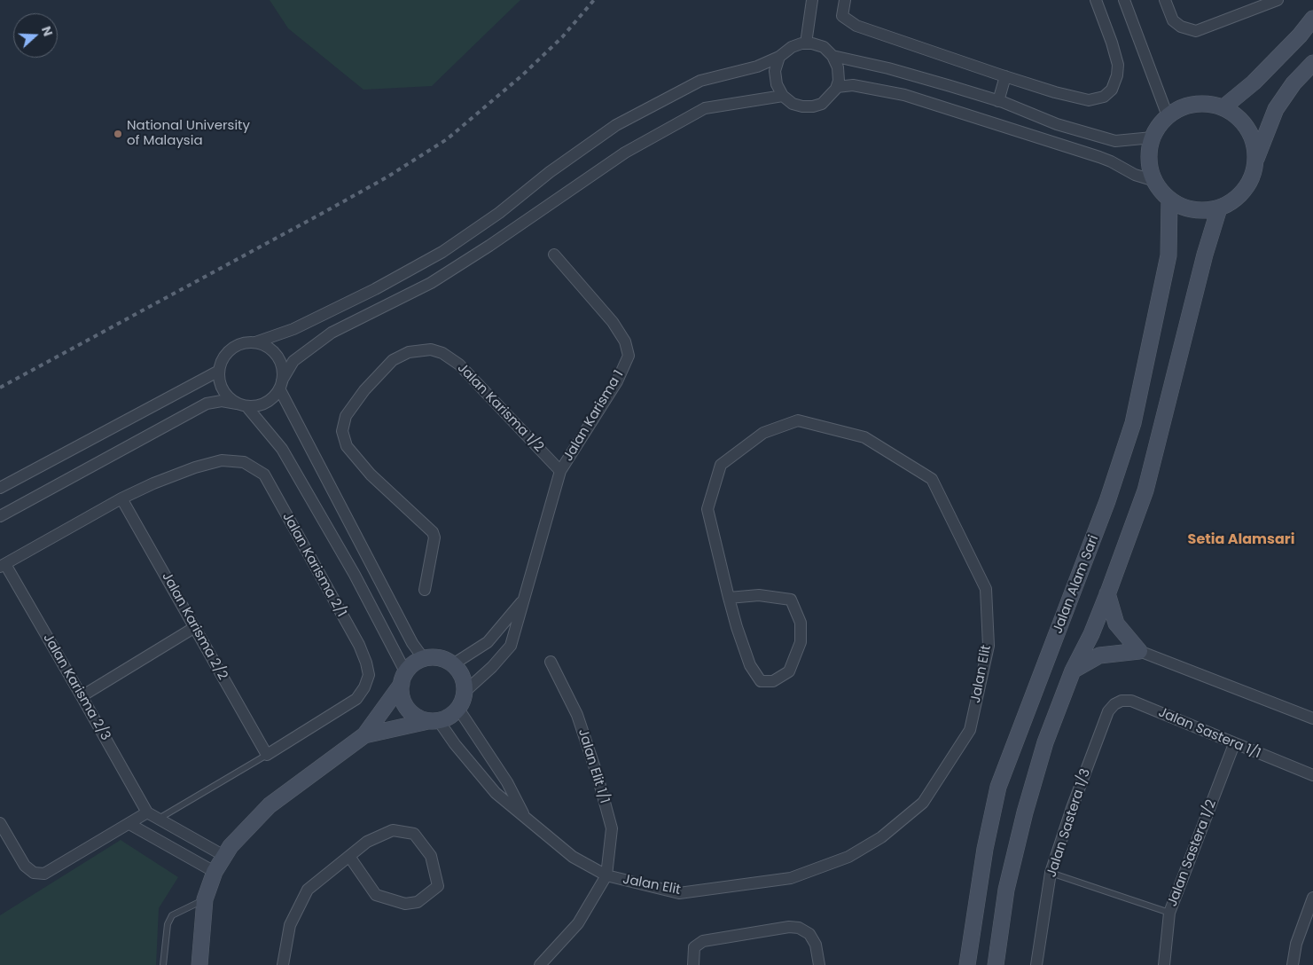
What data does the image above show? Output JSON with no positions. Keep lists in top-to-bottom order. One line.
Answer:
{"streets":{"street":["Jalan Karisma 1/2","Jalan Karisma 1","Jalan Karisma 2/1","Jalan Alam Sari","Jalan Karisma 2/2","Jalan Elit","Jalan Karisma 2/3","Jalan Sastera 1/1","Jalan Elit 1/1","Jalan Sastera 1/3","Jalan Sastera 1/2"]},"crossings":[["Jalan Karisma 1/2","Jalan Karisma 1"],["Jalan Karisma 1","Jalan Elit"],["Jalan Karisma 2/1","Jalan Karisma 2/2"],["Jalan Karisma 2/1","Jalan Karisma 2/3"],["Jalan Elit","Jalan Elit 1/1"],["Jalan Sastera 1/1","Jalan Sastera 1/3"],["Jalan Sastera 1/1","Jalan Sastera 1/2"]],"districts":["Setia Alamsari"],"places":["National University of Malaysia"],"north":"right"}
